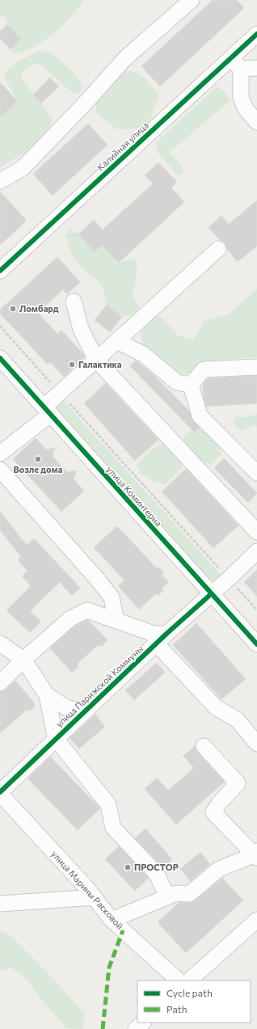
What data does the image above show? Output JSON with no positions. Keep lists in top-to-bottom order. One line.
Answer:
{"streets":{"street":["Калийная улица","улица Коминтерна","улица Парижской Коммуны","улица Марины Расковой"]},"crossings":[["улица Коминтерна","улица Парижской Коммуны"],["улица Парижской Коммуны","улица Марины Расковой"]],"places":["Ломбард","Галактика","Возле дома","ПРОСТОР"],"legend":["Cycle path","Path"]}
